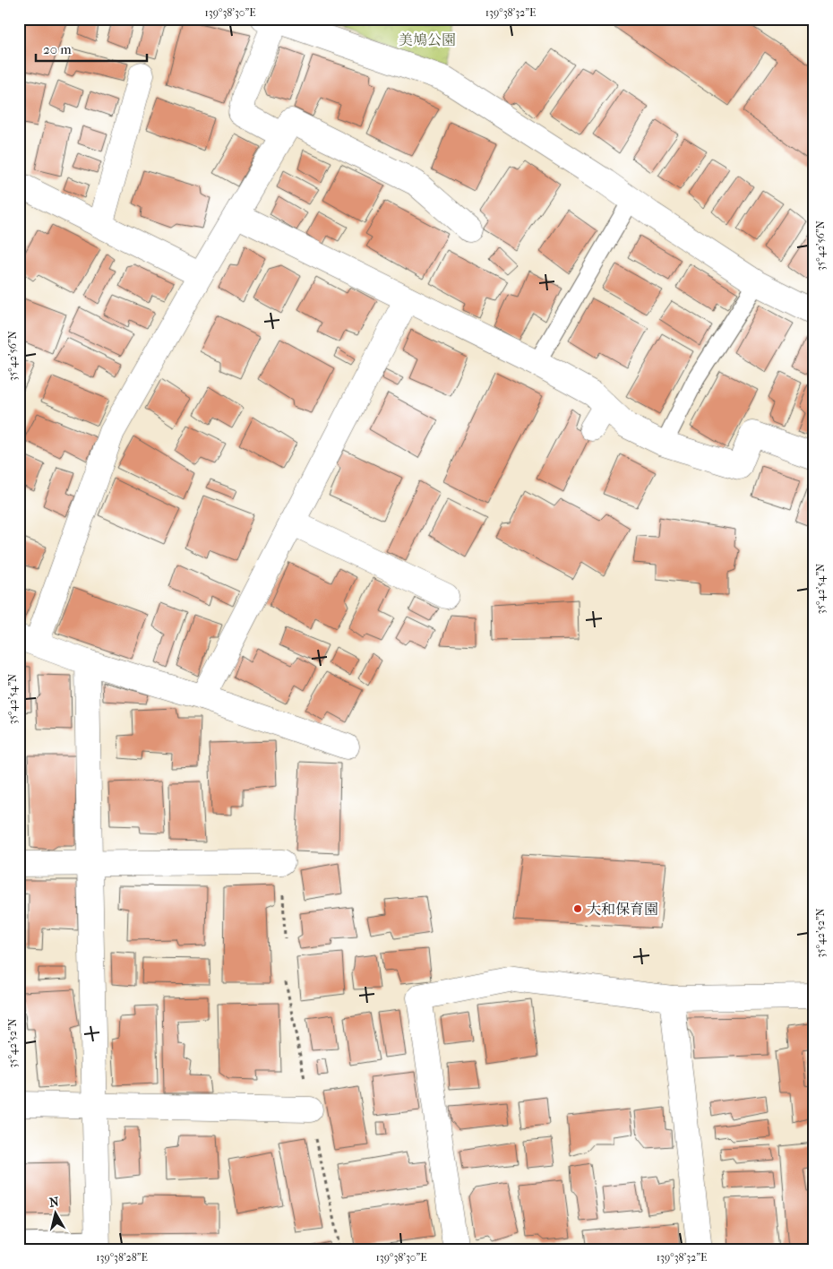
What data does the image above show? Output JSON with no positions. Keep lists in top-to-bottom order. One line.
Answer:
{"parks":["美鳩公園"],"places":["大和保育園"],"scale_bar":"20 m","north":"top","coordinates":["139°38'30\"E","139°38'32\"E","35°42'56\"N","35°42'54\"N","35°42'52\"N","139°38'28\"E"]}
